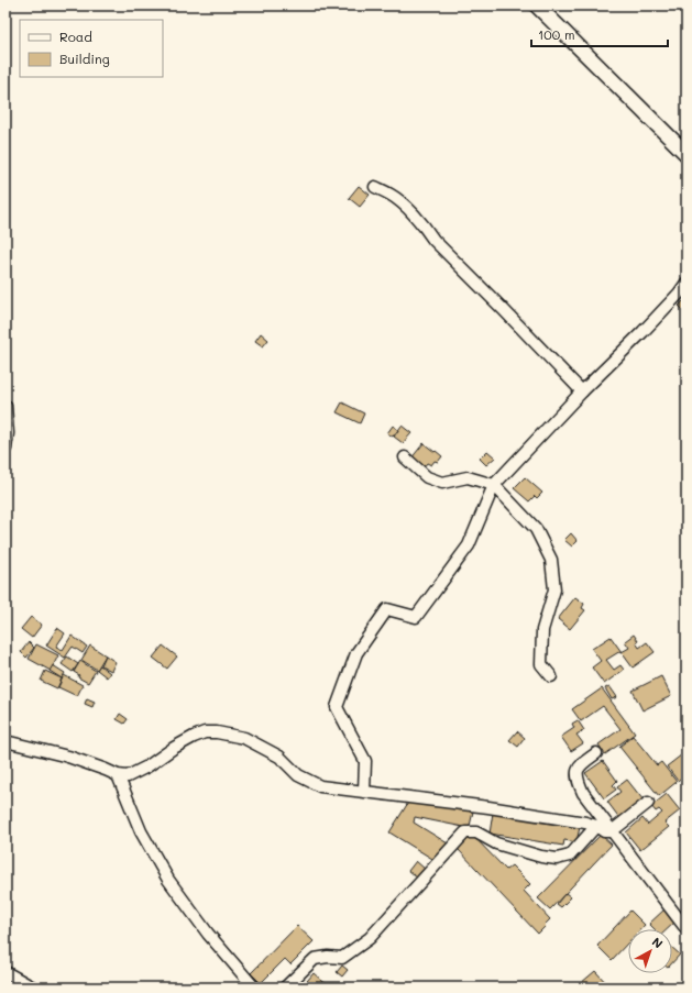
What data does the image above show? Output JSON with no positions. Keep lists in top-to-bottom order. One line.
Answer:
{"legend":["Road","Building"],"scale_bar":"100 m","north":"top right"}
